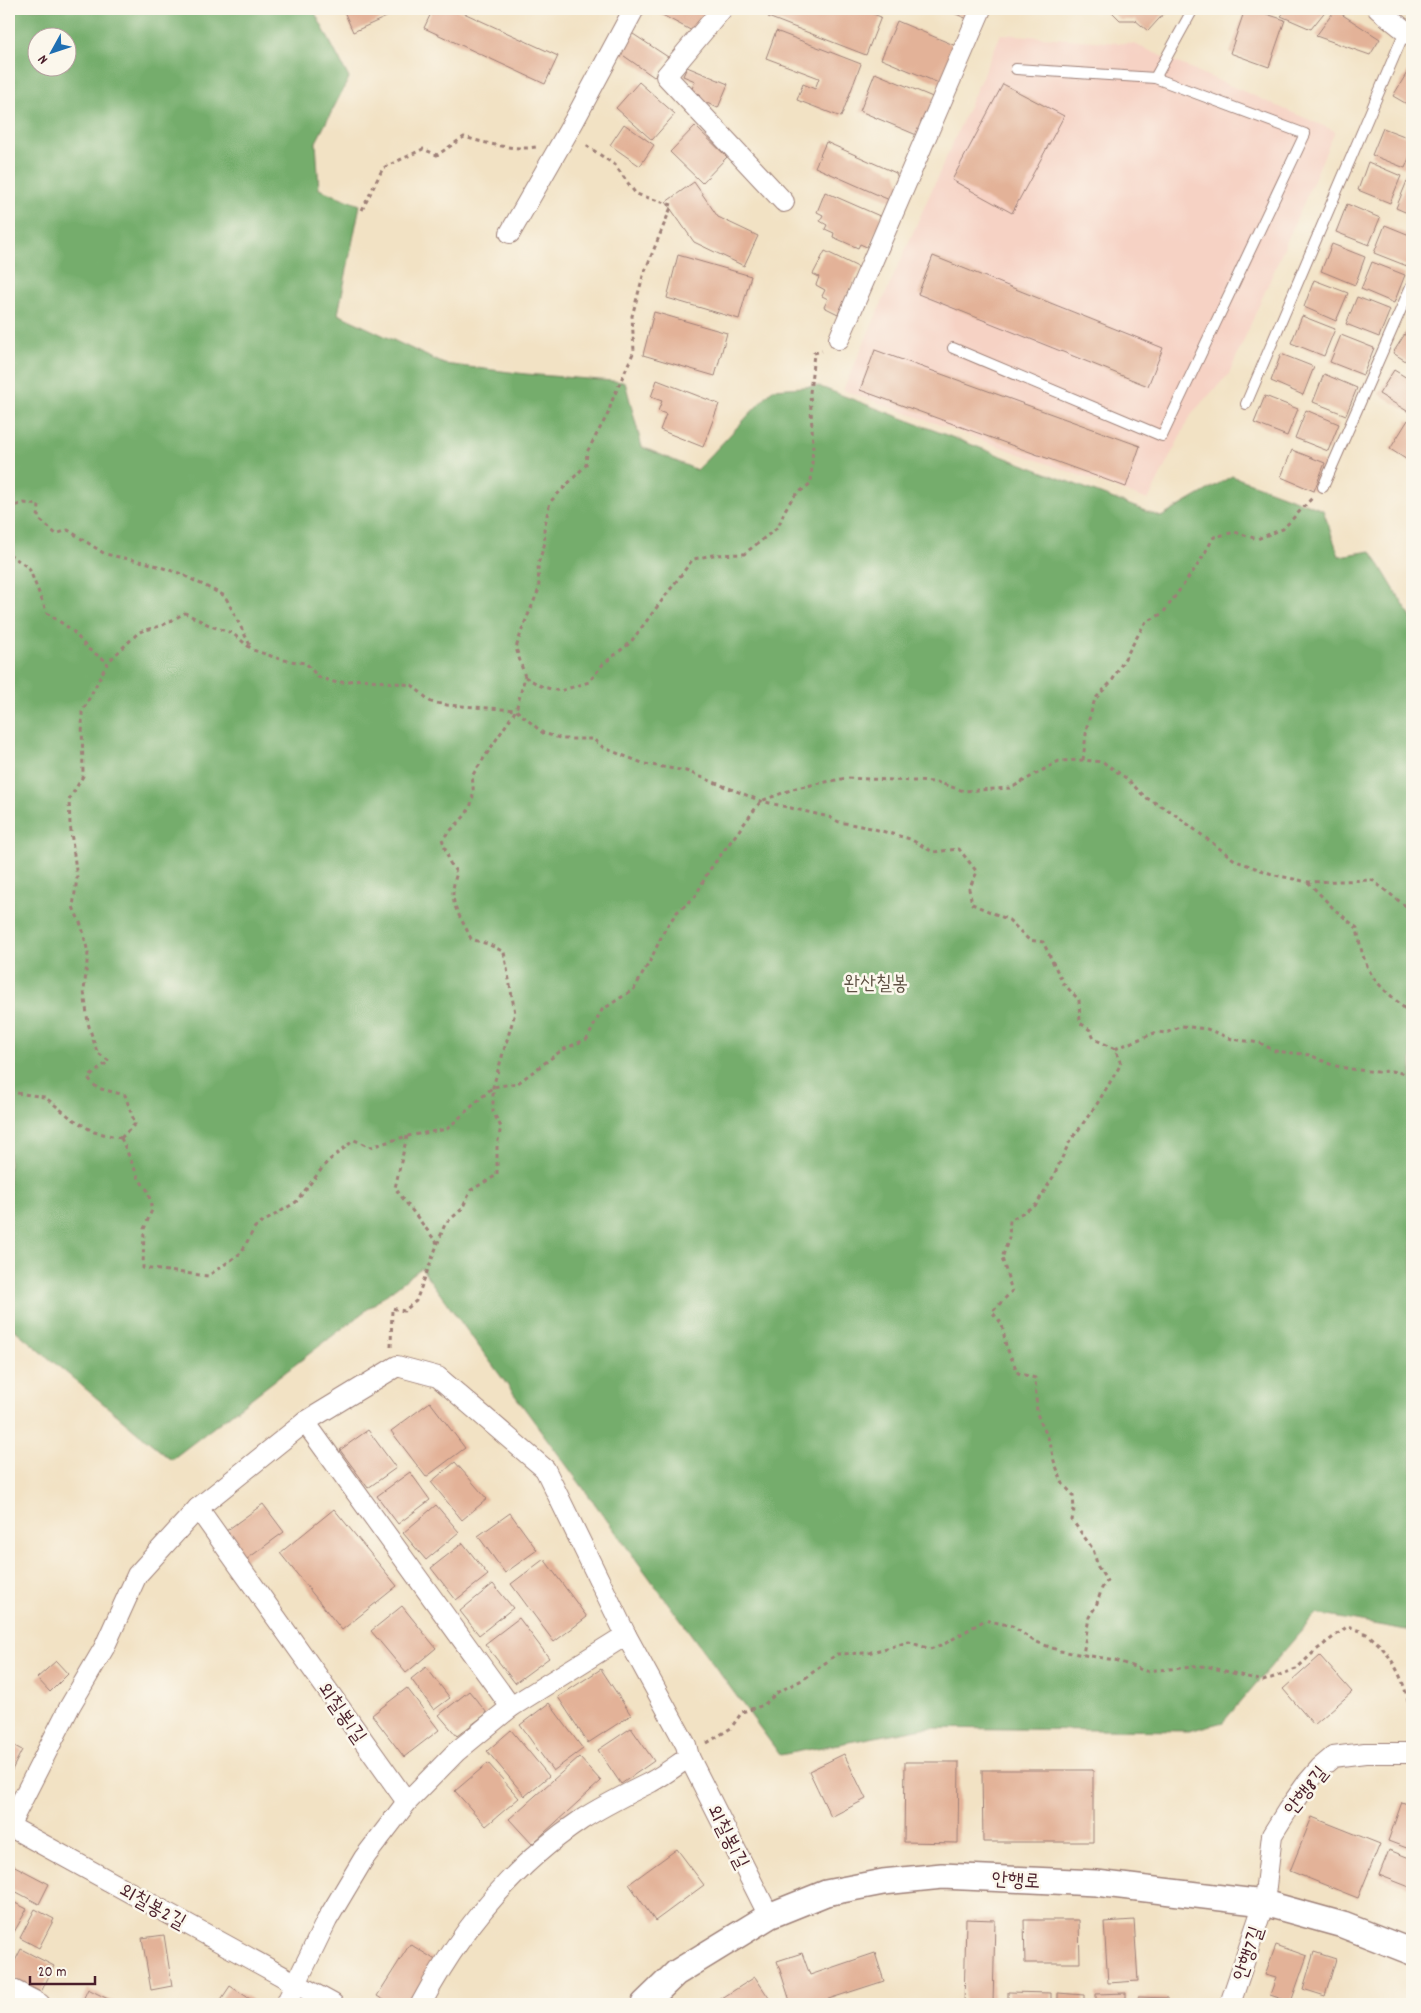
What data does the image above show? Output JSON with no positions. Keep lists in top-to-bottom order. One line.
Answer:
{"streets":{"street":["외칠봉1길","안행8길","안행로","외칠봉2길","안행7길"]},"crossings":[["외칠봉1길","안행로"],["안행8길","안행로"],["안행8길","안행7길"],["안행로","안행7길"]],"parks":["완산칠봉"],"scale_bar":"20 m","north":"bottom left"}
